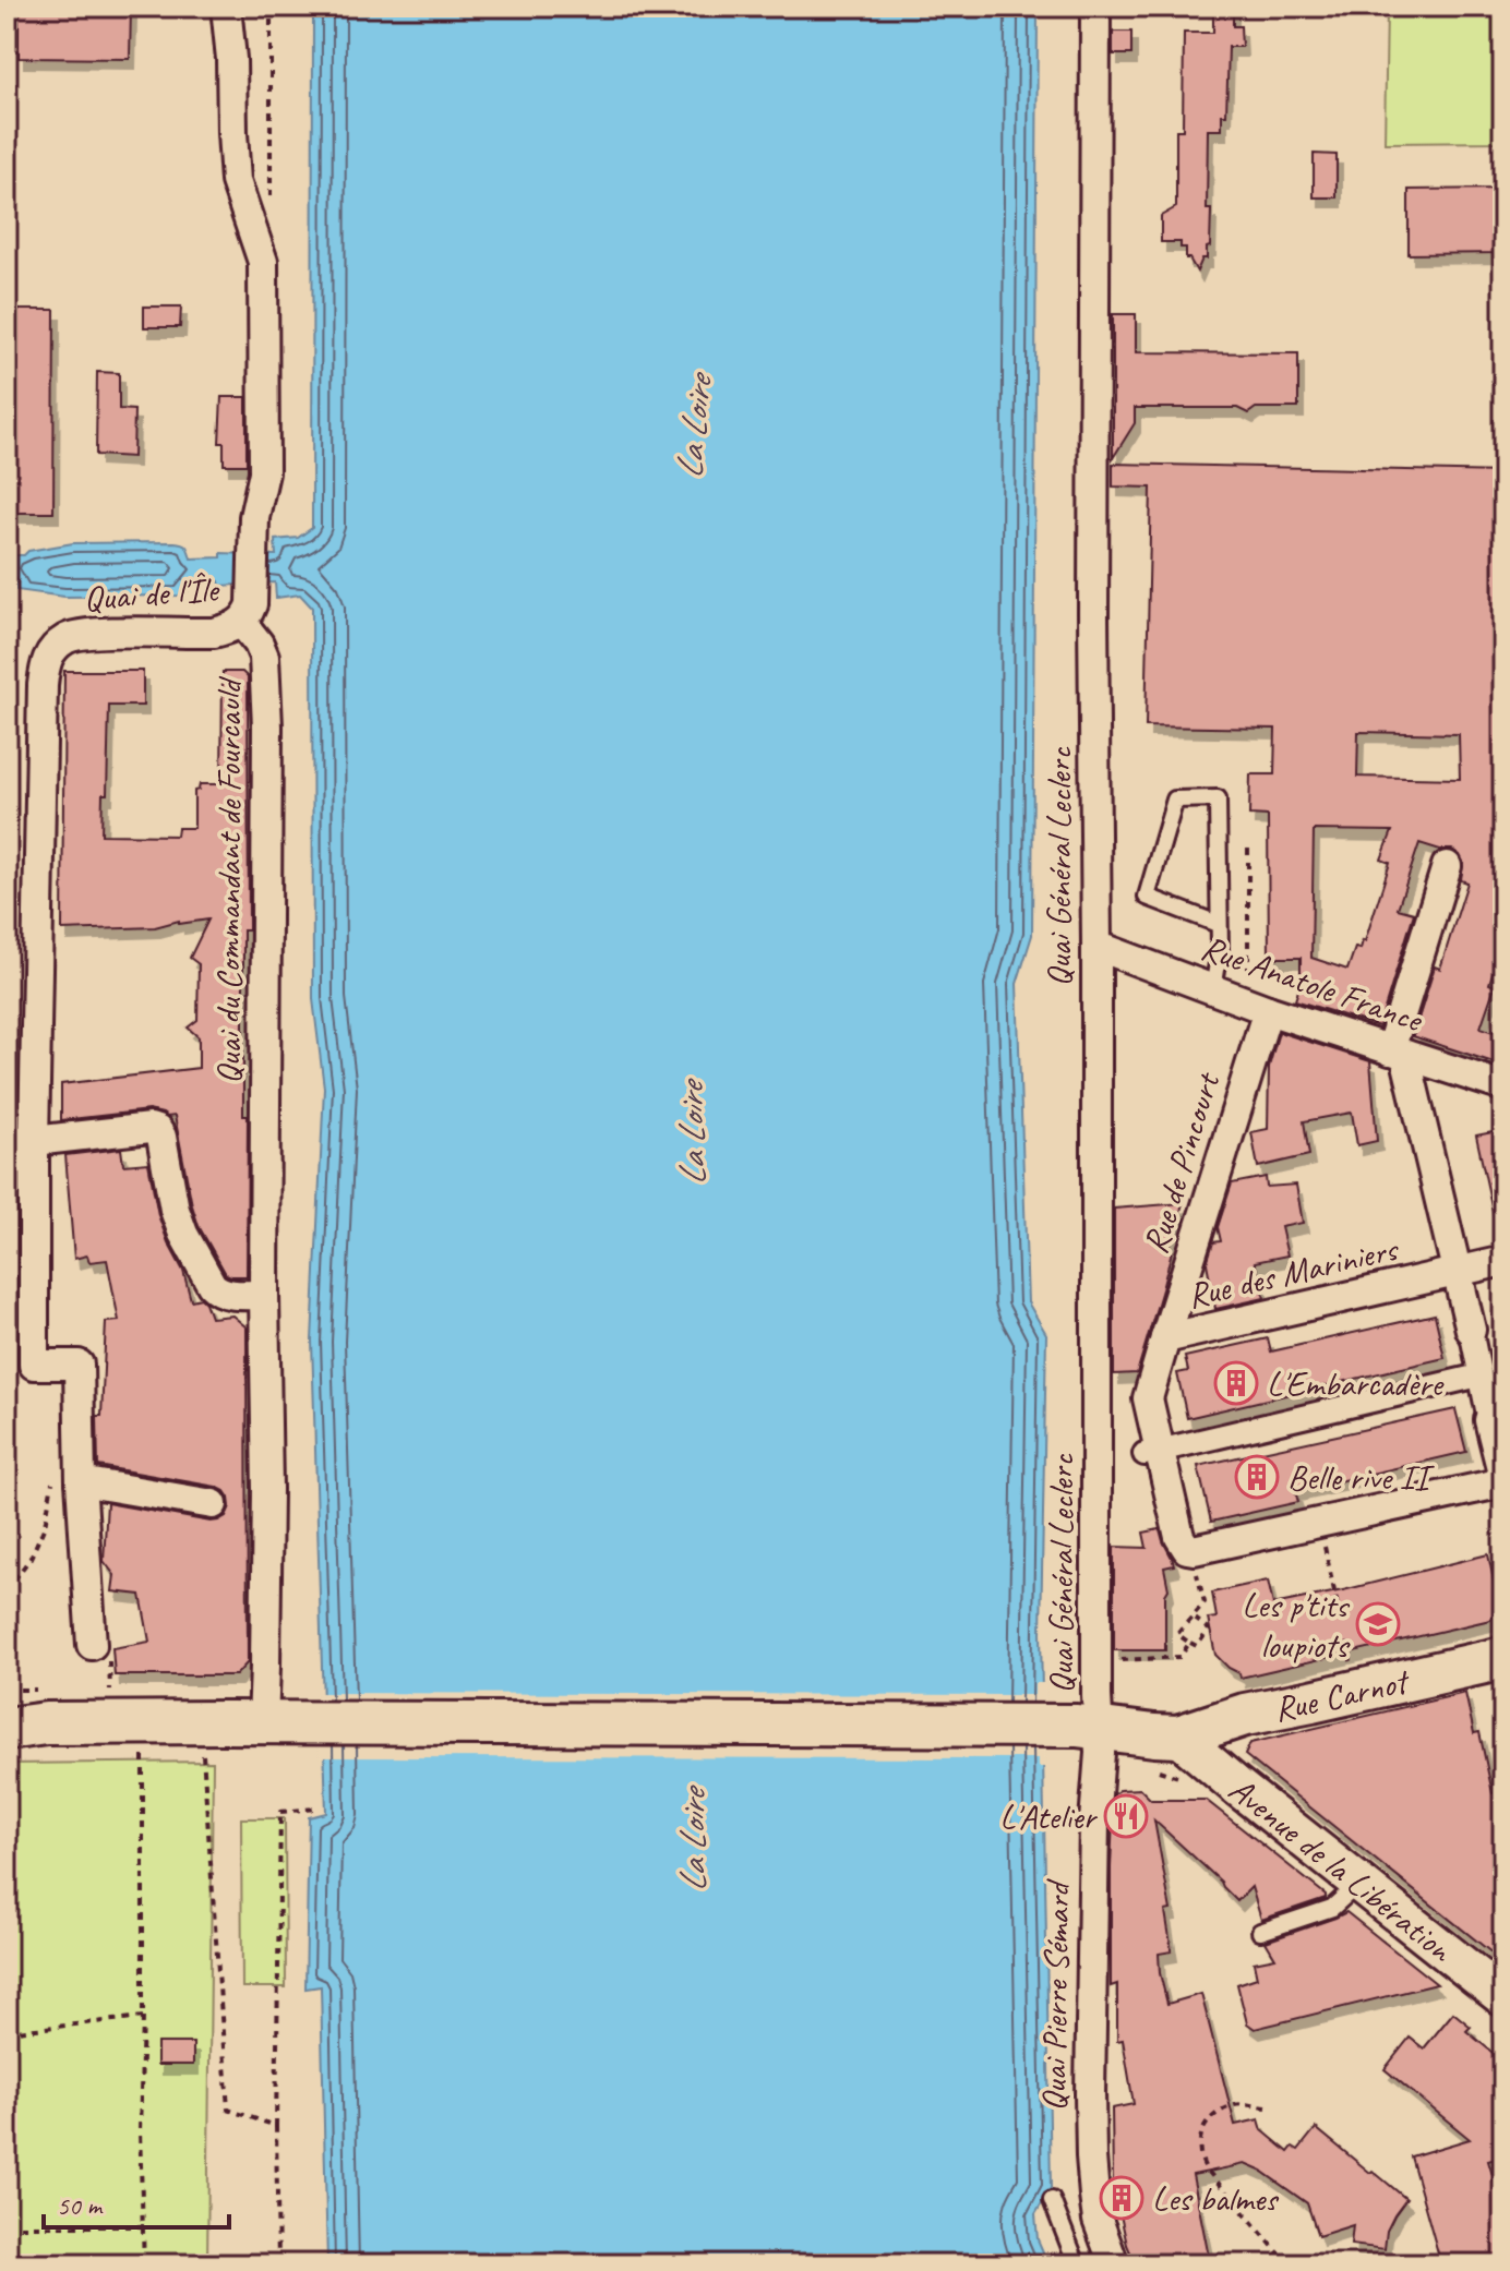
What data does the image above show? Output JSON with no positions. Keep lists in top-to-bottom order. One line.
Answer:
{"streets":{"main road":["Rue Carnot"],"street":["Quai de l'Île","Quai Général Leclerc","Quai du Commandant de Fourcauld","Rue Anatole France","Rue de Pincourt","Rue des Mariniers","Avenue de la Libération","Quai Pierre Sémard"]},"crossings":[["Quai de l'Île","Quai du Commandant de Fourcauld"],["Quai Général Leclerc","Rue Anatole France"],["Quai Général Leclerc","Quai Pierre Sémard"],["Rue Anatole France","Rue de Pincourt"],["Rue de Pincourt","Rue des Mariniers"],["Rue Carnot","Avenue de la Libération"]],"water":["La Loire"],"places":{"building":["L'Embarcadère","Belle rive II","Les balmes"],"school or university":["Les p'tits loupiots"],"restaurant":["L'Atelier"]},"scale_bar":"50 m"}
